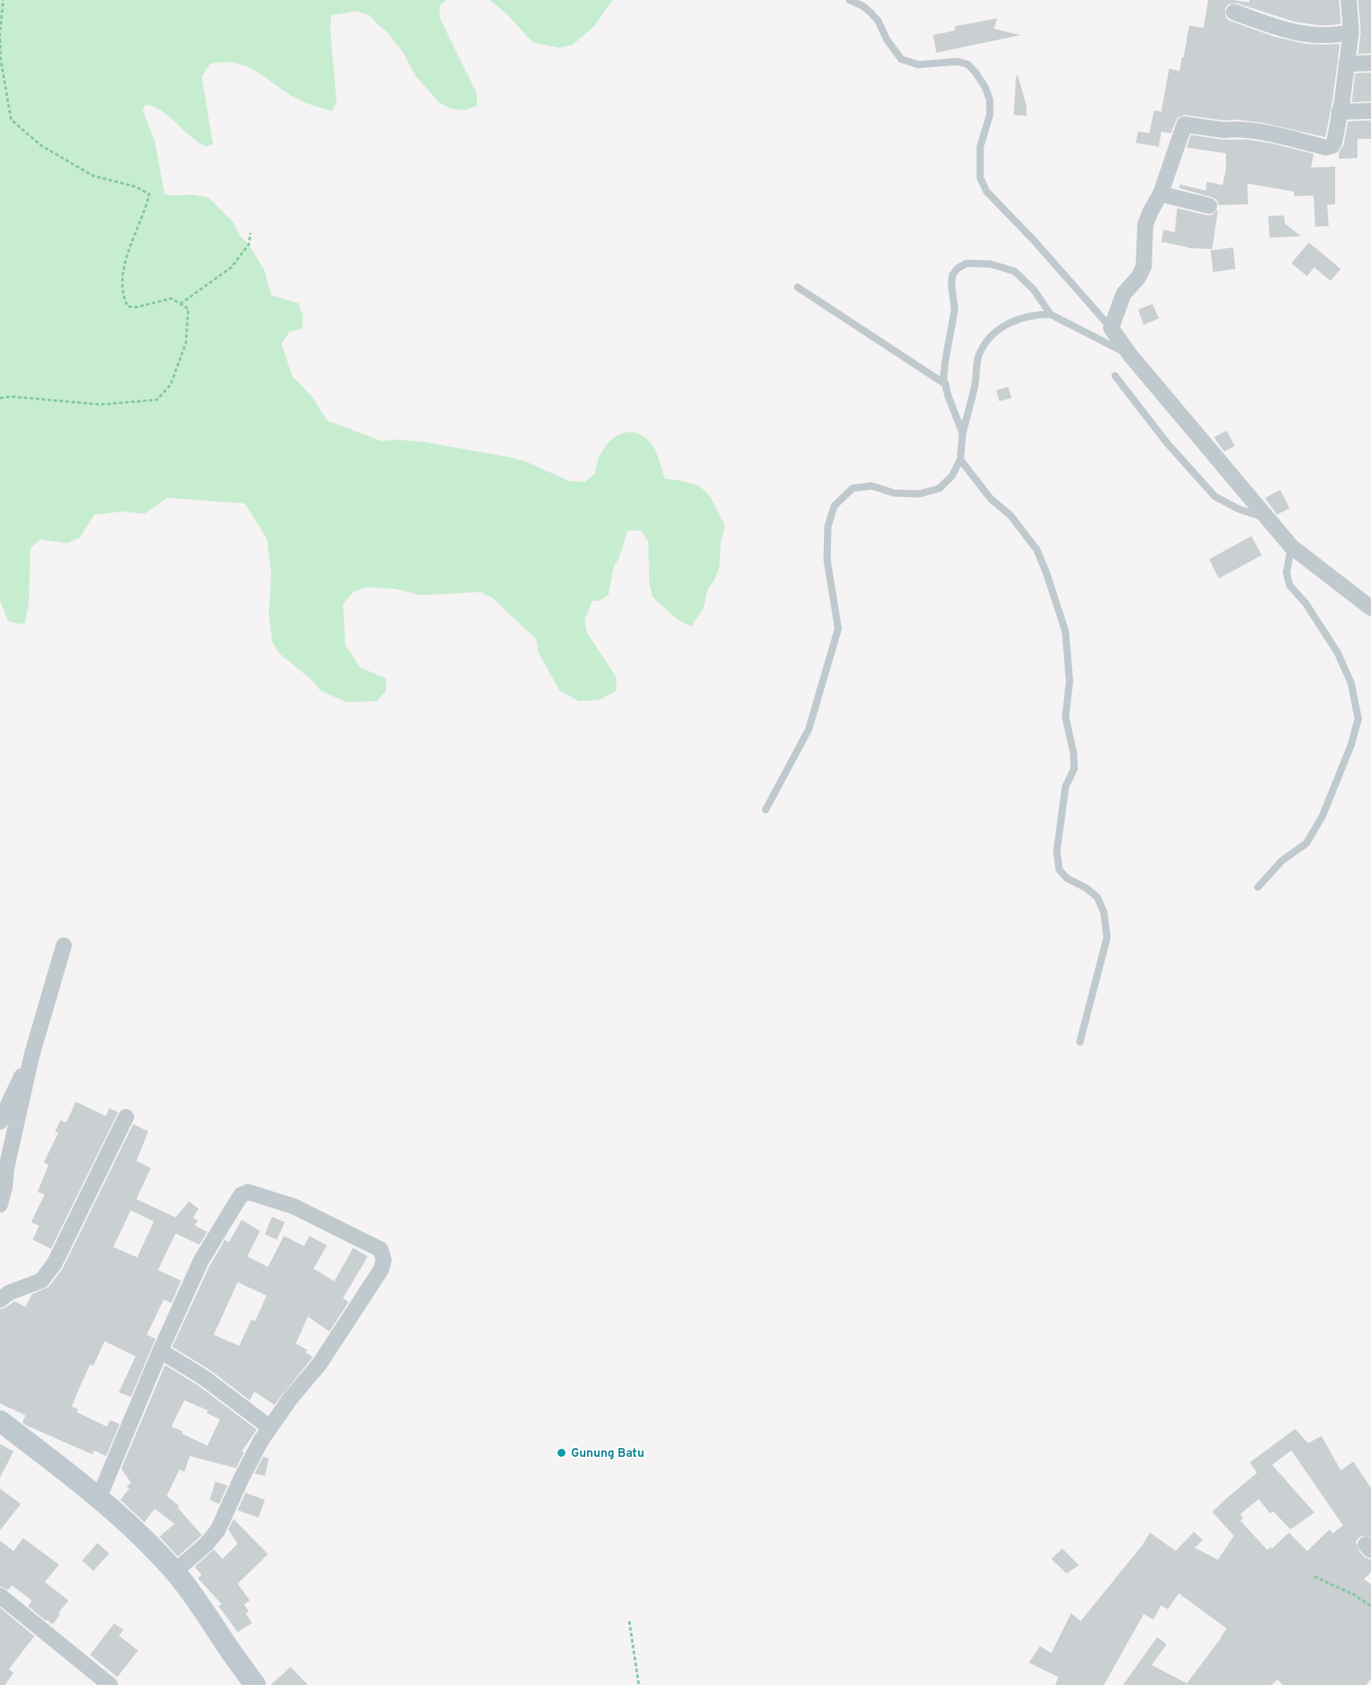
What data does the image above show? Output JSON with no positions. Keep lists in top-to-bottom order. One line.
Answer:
{"places":["Gunung Batu"]}
